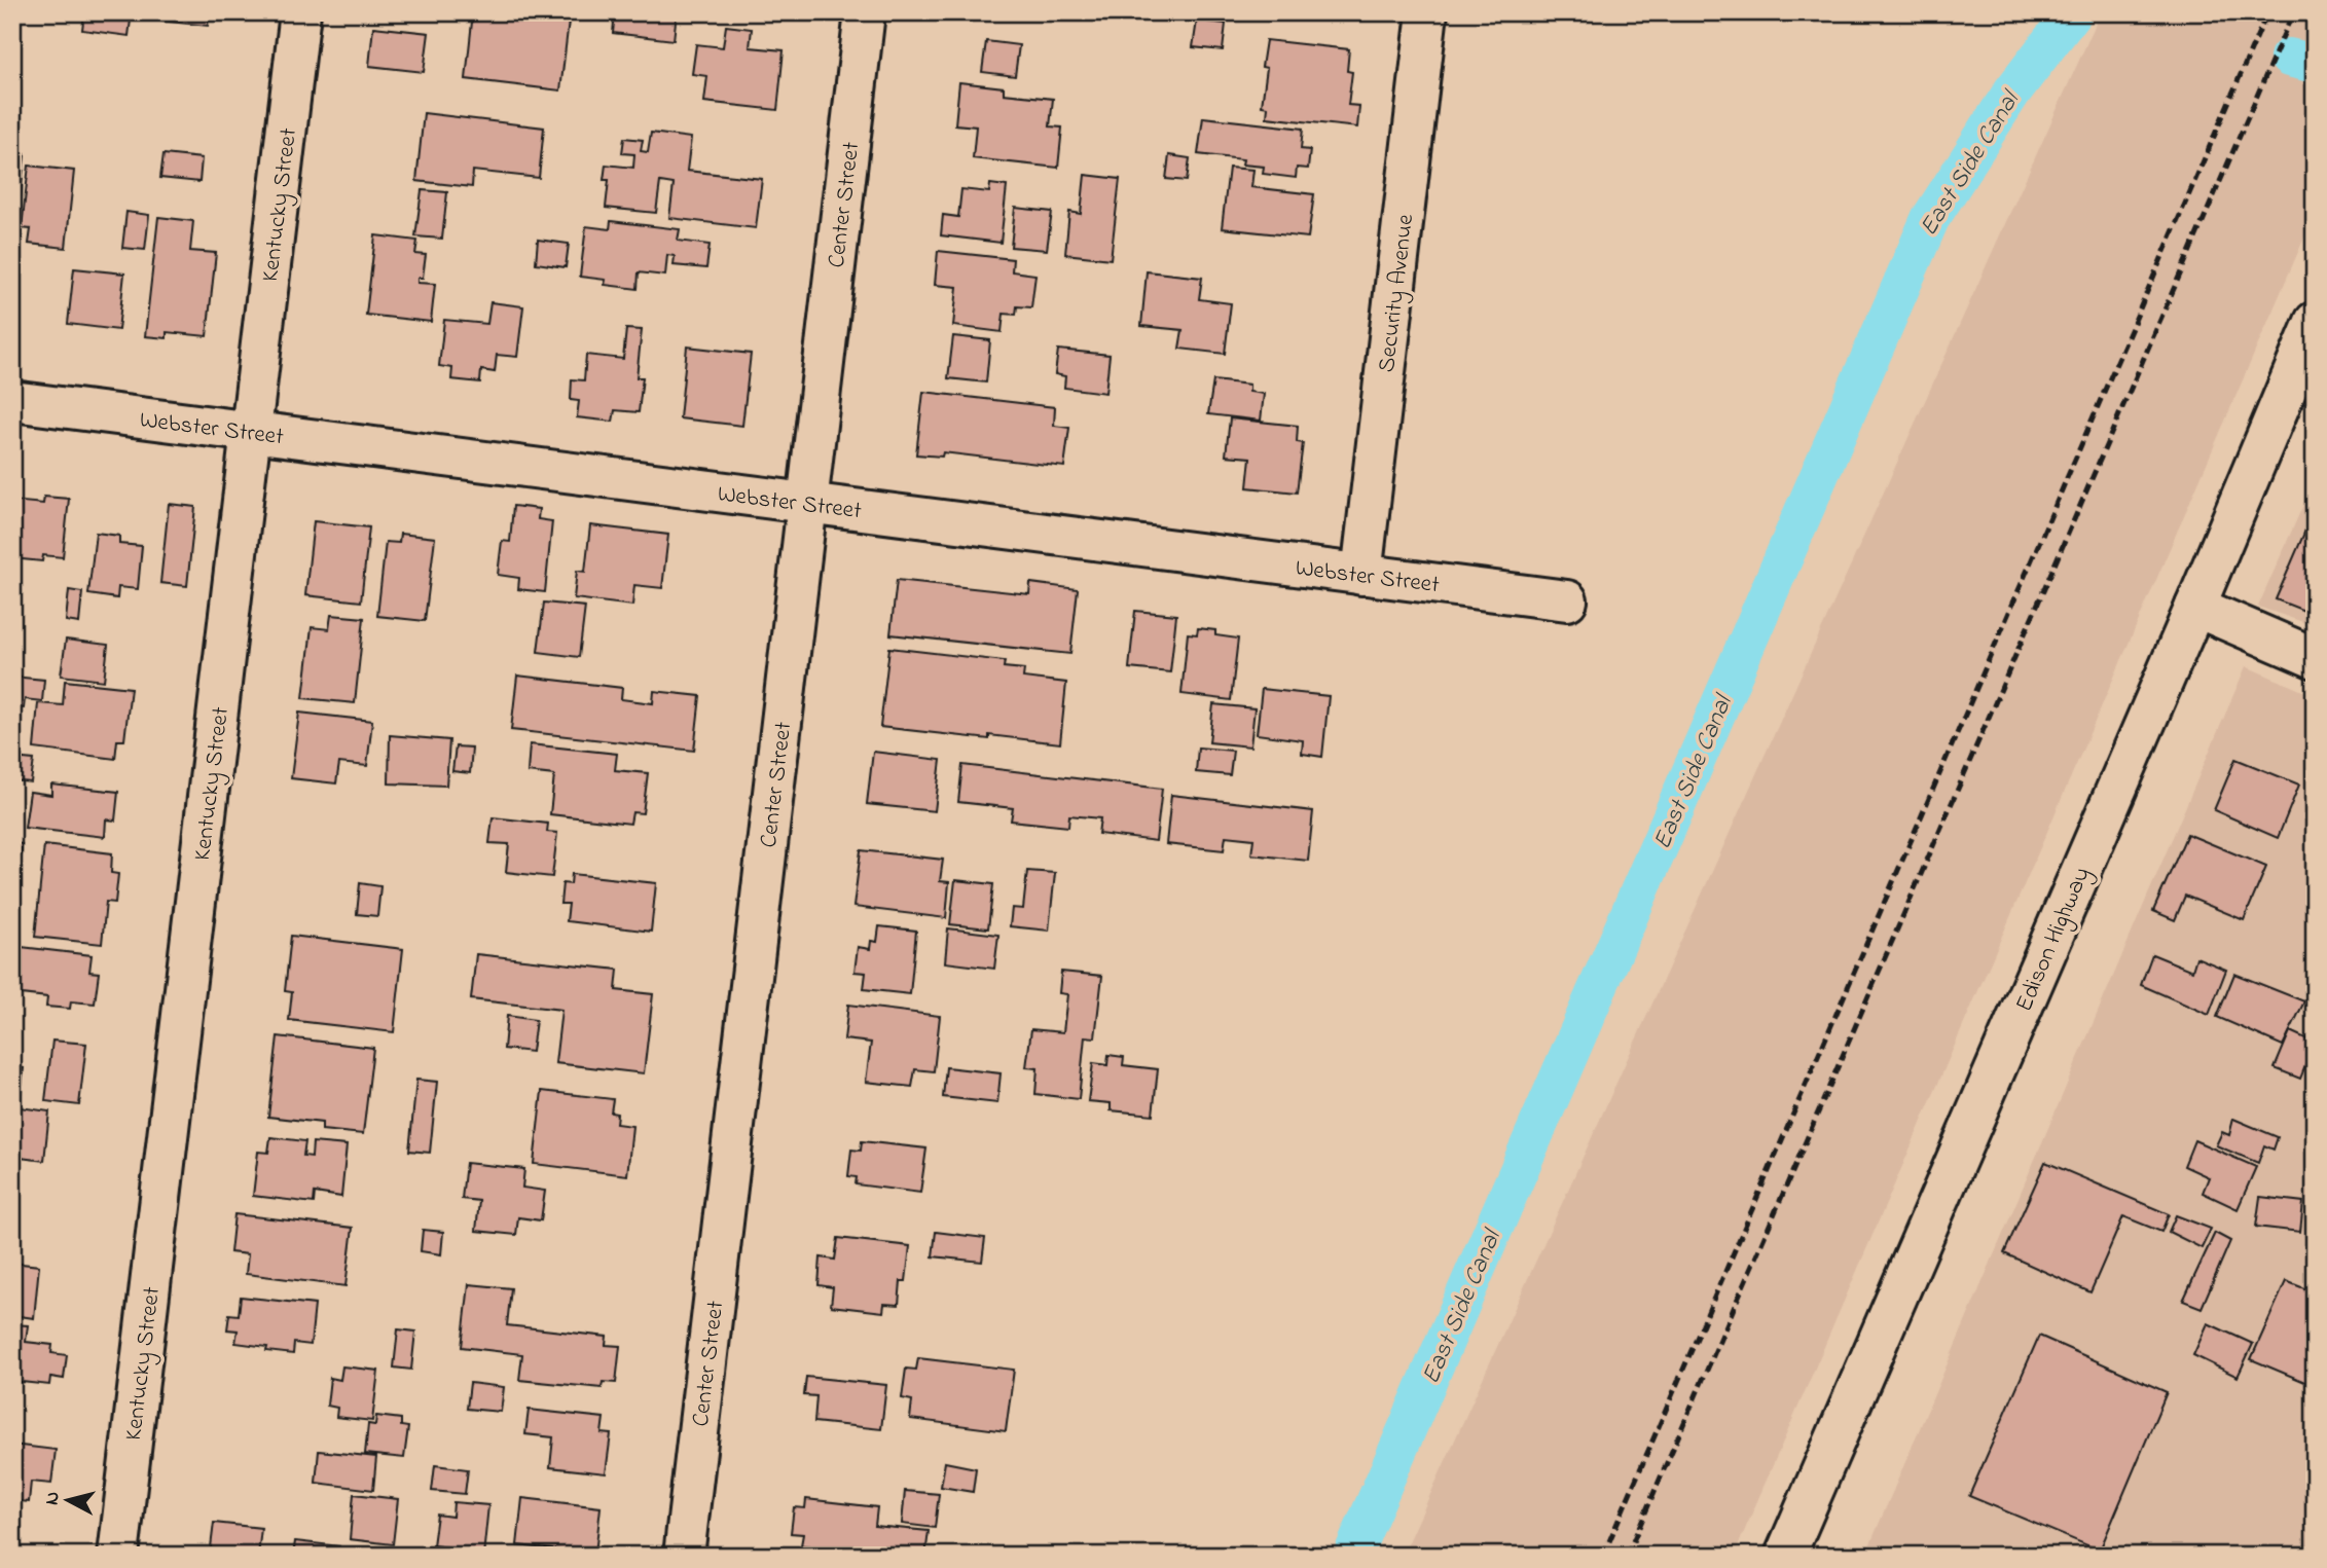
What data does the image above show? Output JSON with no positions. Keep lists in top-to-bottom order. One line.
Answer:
{"streets":{"street":["Kentucky Street","Center Street","Security Avenue","Webster Street","Edison Highway"]},"crossings":[["Kentucky Street","Webster Street"],["Center Street","Webster Street"],["Security Avenue","Webster Street"]],"water":["East Side Canal"],"north":"left"}
